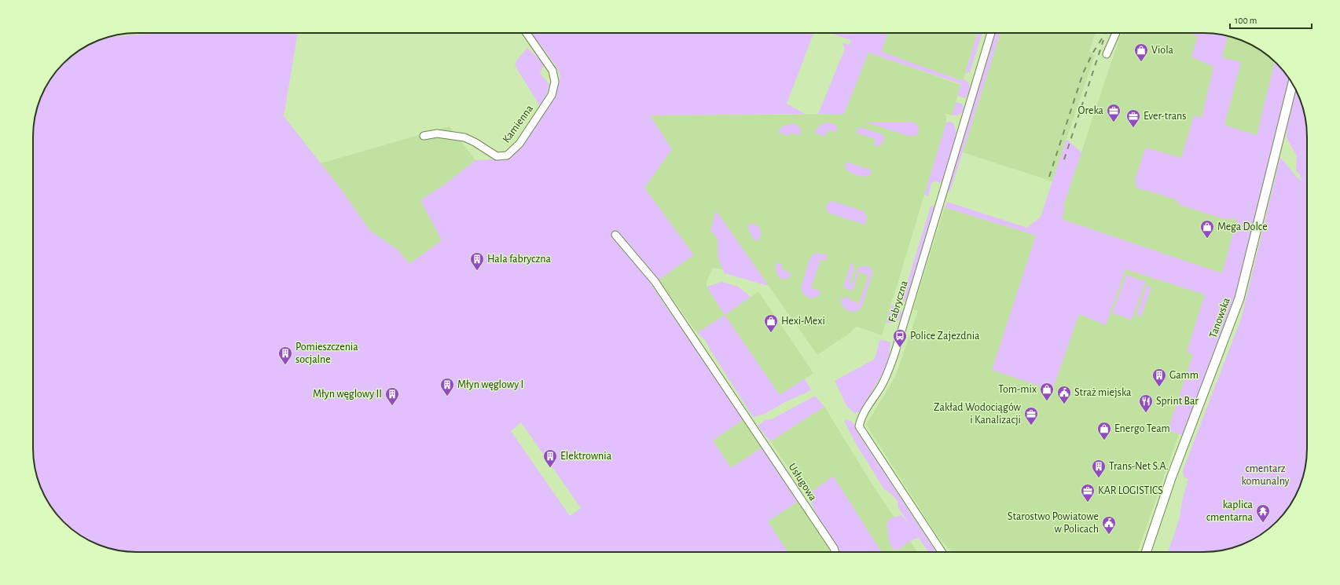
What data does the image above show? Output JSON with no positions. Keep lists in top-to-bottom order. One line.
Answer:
{"streets":{"main road":["Tanowska"],"street":["Kamienna","Fabryczna","Usługowa"]},"parks":["cmentarz komunalny"],"places":{"shop":["Viola","Mega Dolce","Hexi-Mexi","Tom-mix","Energo Team"],"office":["Oreka","Ever-trans","Zakład Wodociągów i Kanalizacji","KAR LOGISTICS"],"building":["Hala fabryczna","Pomieszczenia socjalne","Gamm","Młyn węglowy I","Młyn węglowy II","Elektrownia","Trans-Net S.A."],"bus stop":["Police Zajezdnia"],"public building":["Straż miejska","Starostwo Powiatowe w Policach"],"restaurant":["Sprint Bar"],"temple":["kaplica cmentarna"]},"scale_bar":"100 m"}
